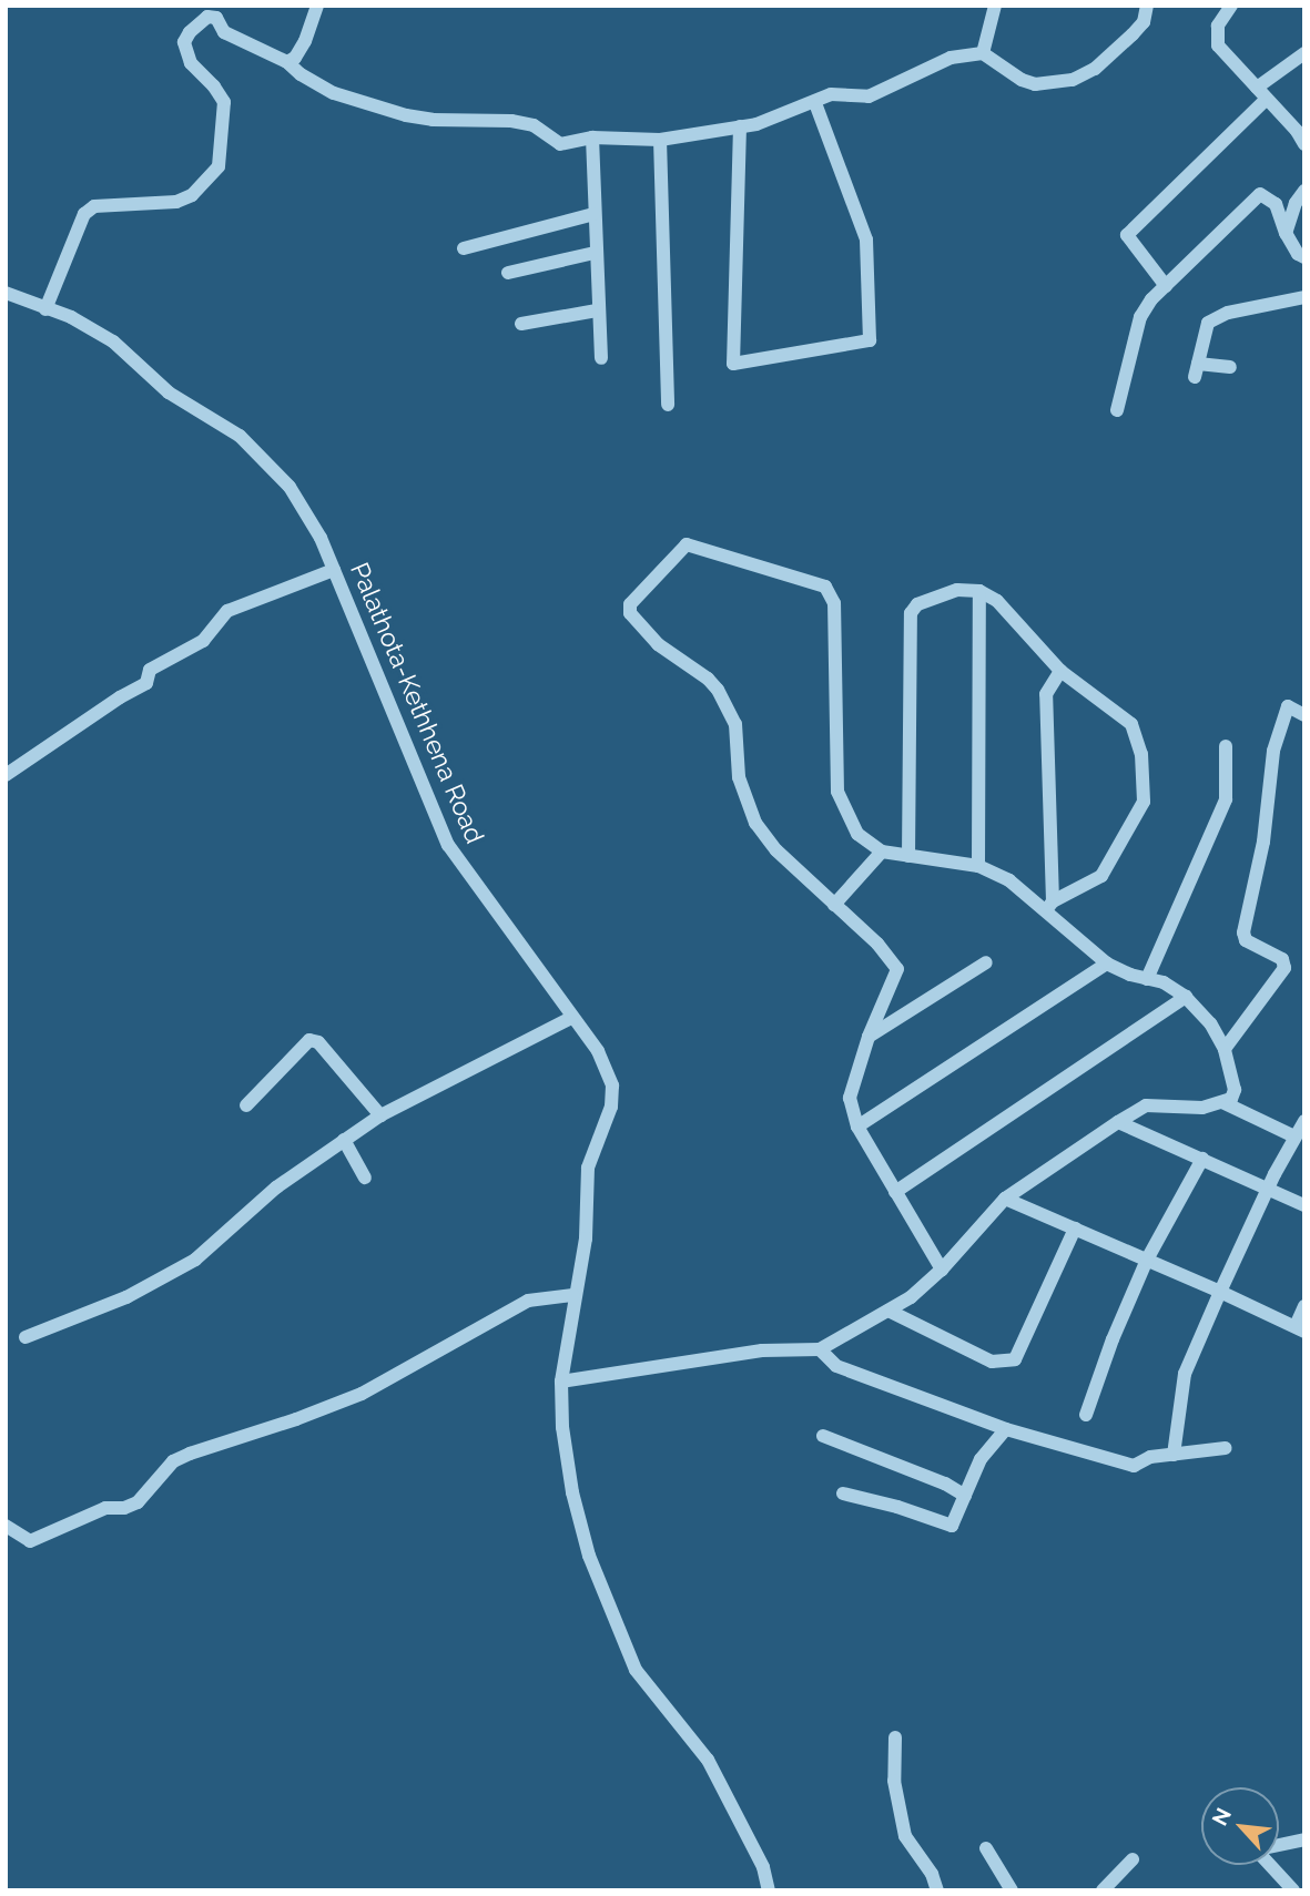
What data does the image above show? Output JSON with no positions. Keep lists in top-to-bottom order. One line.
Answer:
{"streets":{"street":["Palathota-Kethhena Road"]},"north":"top left"}
